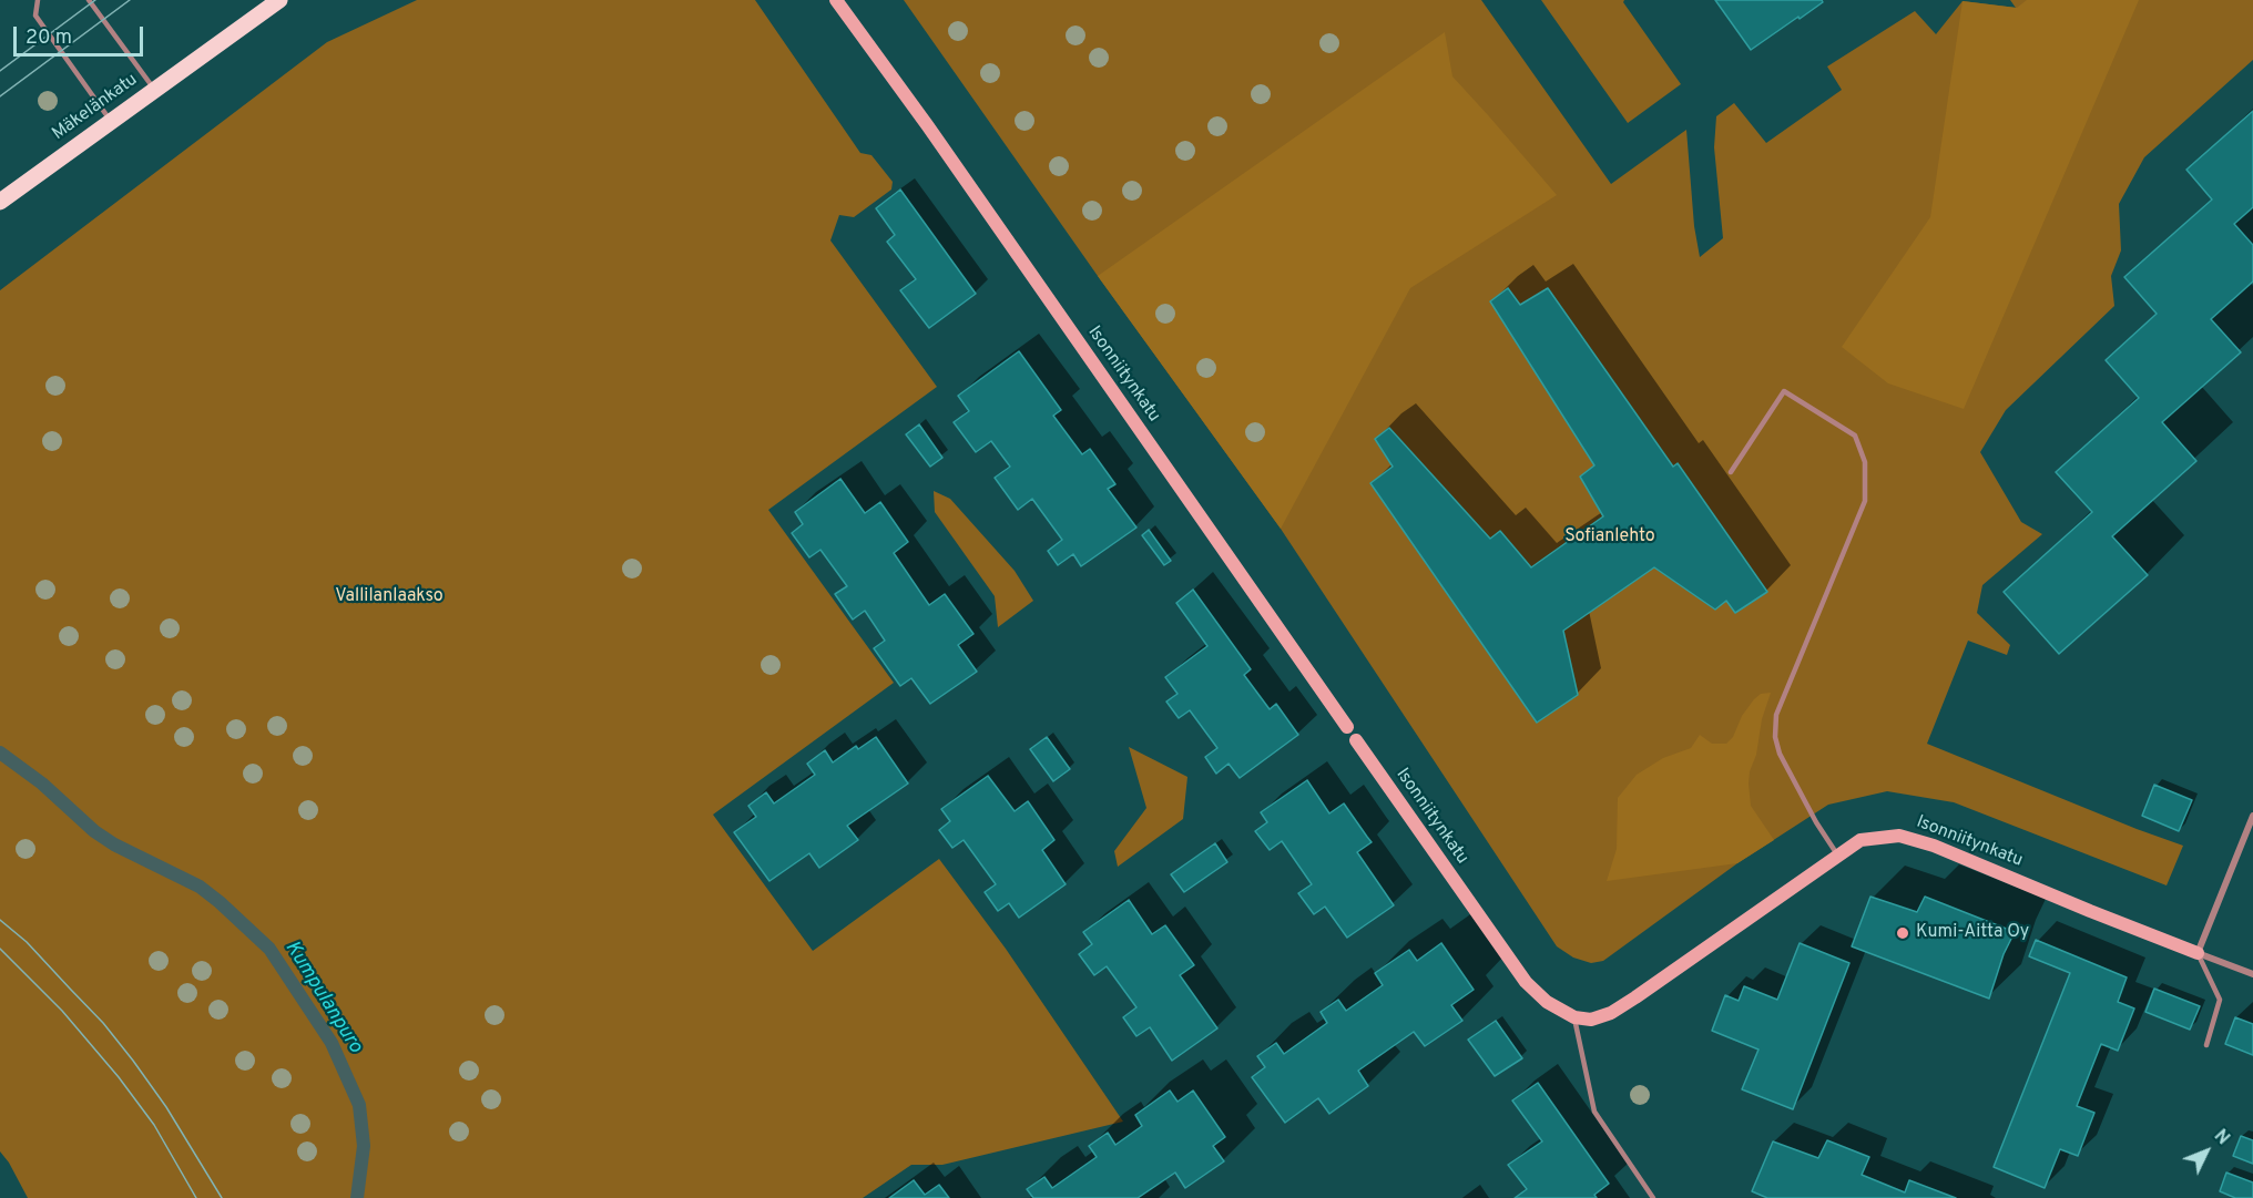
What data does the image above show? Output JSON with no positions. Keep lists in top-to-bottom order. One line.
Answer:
{"streets":{"main road":["Mäkelänkatu"],"street":["Isonniitynkatu"]},"water":["Kumpulanpuro"],"parks":["Sofianlehto","Vallilanlaakso"],"places":["Kumi-Aitta Oy"],"scale_bar":"20 m","north":"top right"}
